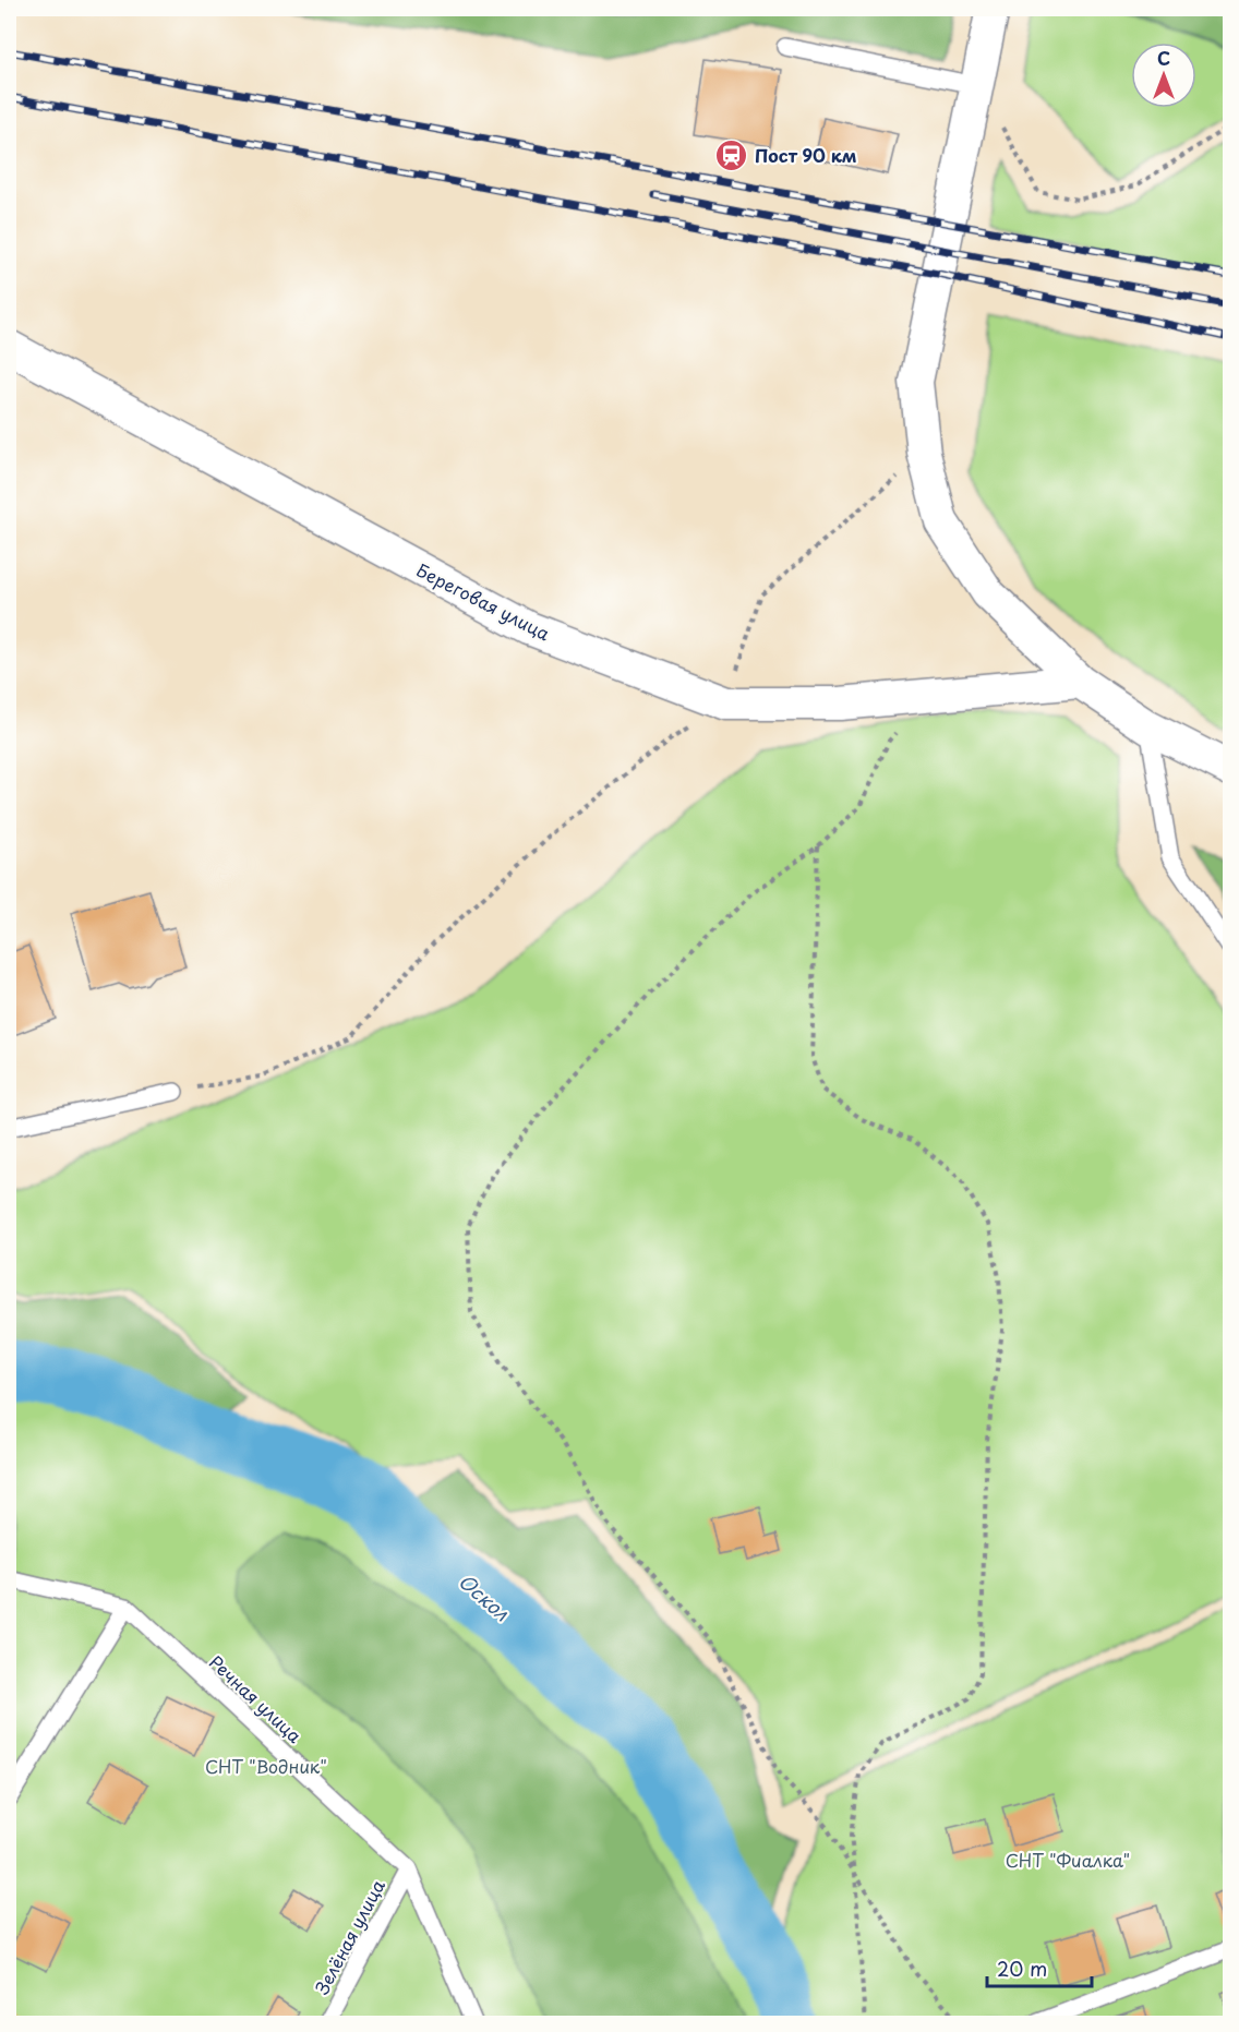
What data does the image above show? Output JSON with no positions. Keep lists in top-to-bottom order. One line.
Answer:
{"streets":{"street":["Береговая улица"],"lane":["Речная улица","Зелёная улица"]},"crossings":[["Речная улица","Зелёная улица"]],"water":["Оскол"],"parks":["СНТ \"Водник\"","СНТ \"Фиалка\""],"places":{"station":["Пост 90 км"]},"scale_bar":"20 m","north":"top"}
